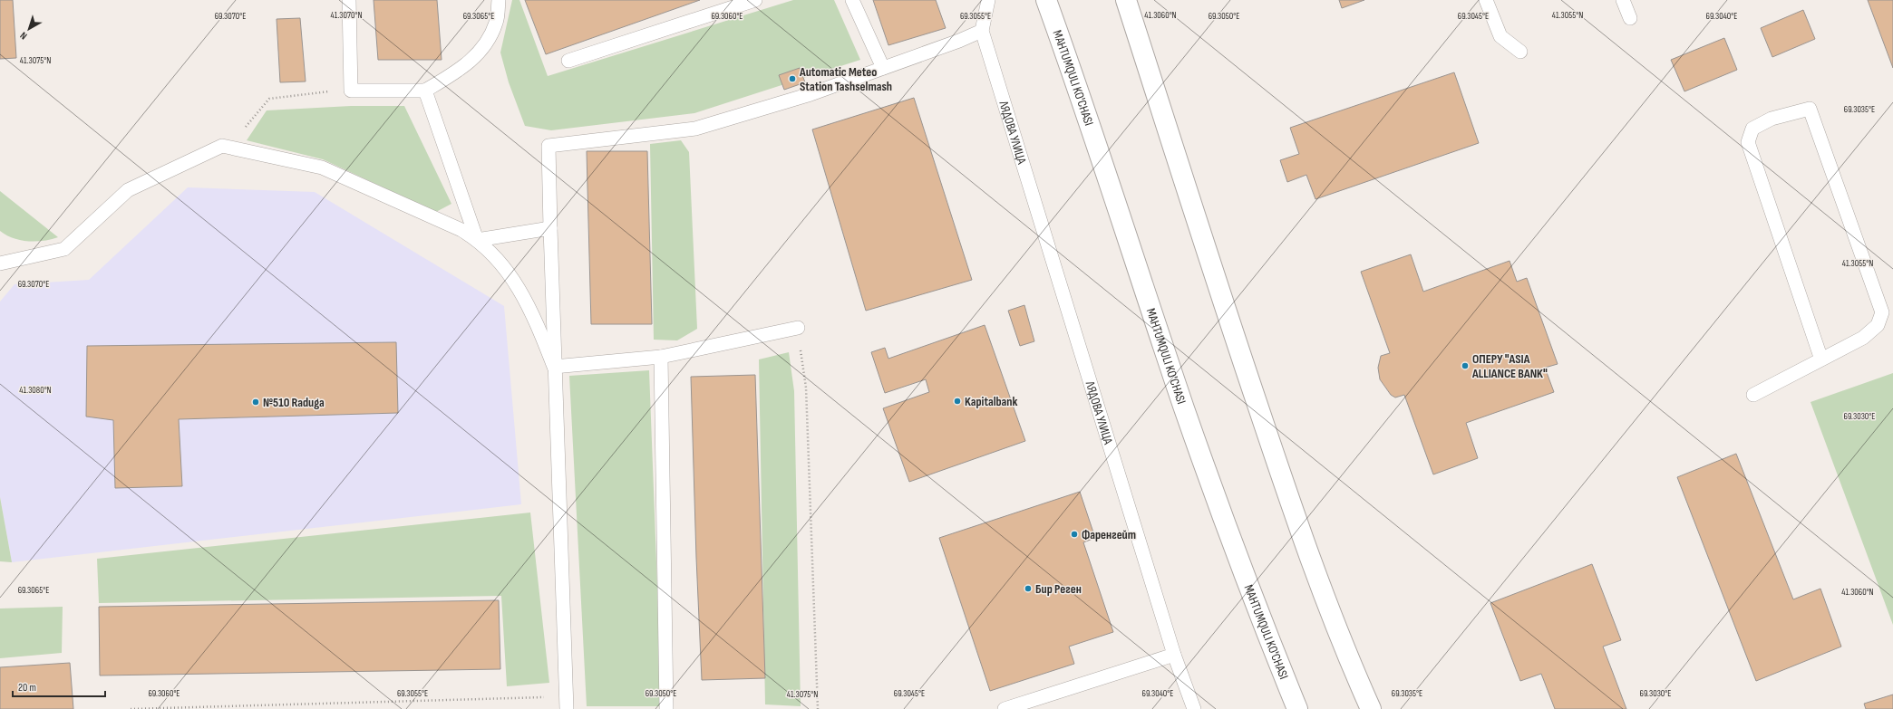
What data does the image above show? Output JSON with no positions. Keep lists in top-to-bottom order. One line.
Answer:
{"streets":{"main road":["MAHTUMQULI KO'CHASI"],"lane":["ЛЯДОВА УЛИЦА"]},"places":["Automatic Meteo Station Tashselmash","ОПЕРУ \"ASIA ALLIANCE BANK\"","Kapitalbank","№510 Raduga","Фаренгейт","Бир Реген"],"scale_bar":"20 m","north":"bottom left","coordinates":["41.3070°N","41.3060°N","41.3055°N","69.3070°E","69.3065°E","69.3060°E","69.3055°E","69.3050°E","69.3045°E","69.3040°E","41.3075°N","69.3035°E","41.3080°N","69.3030°E"]}
